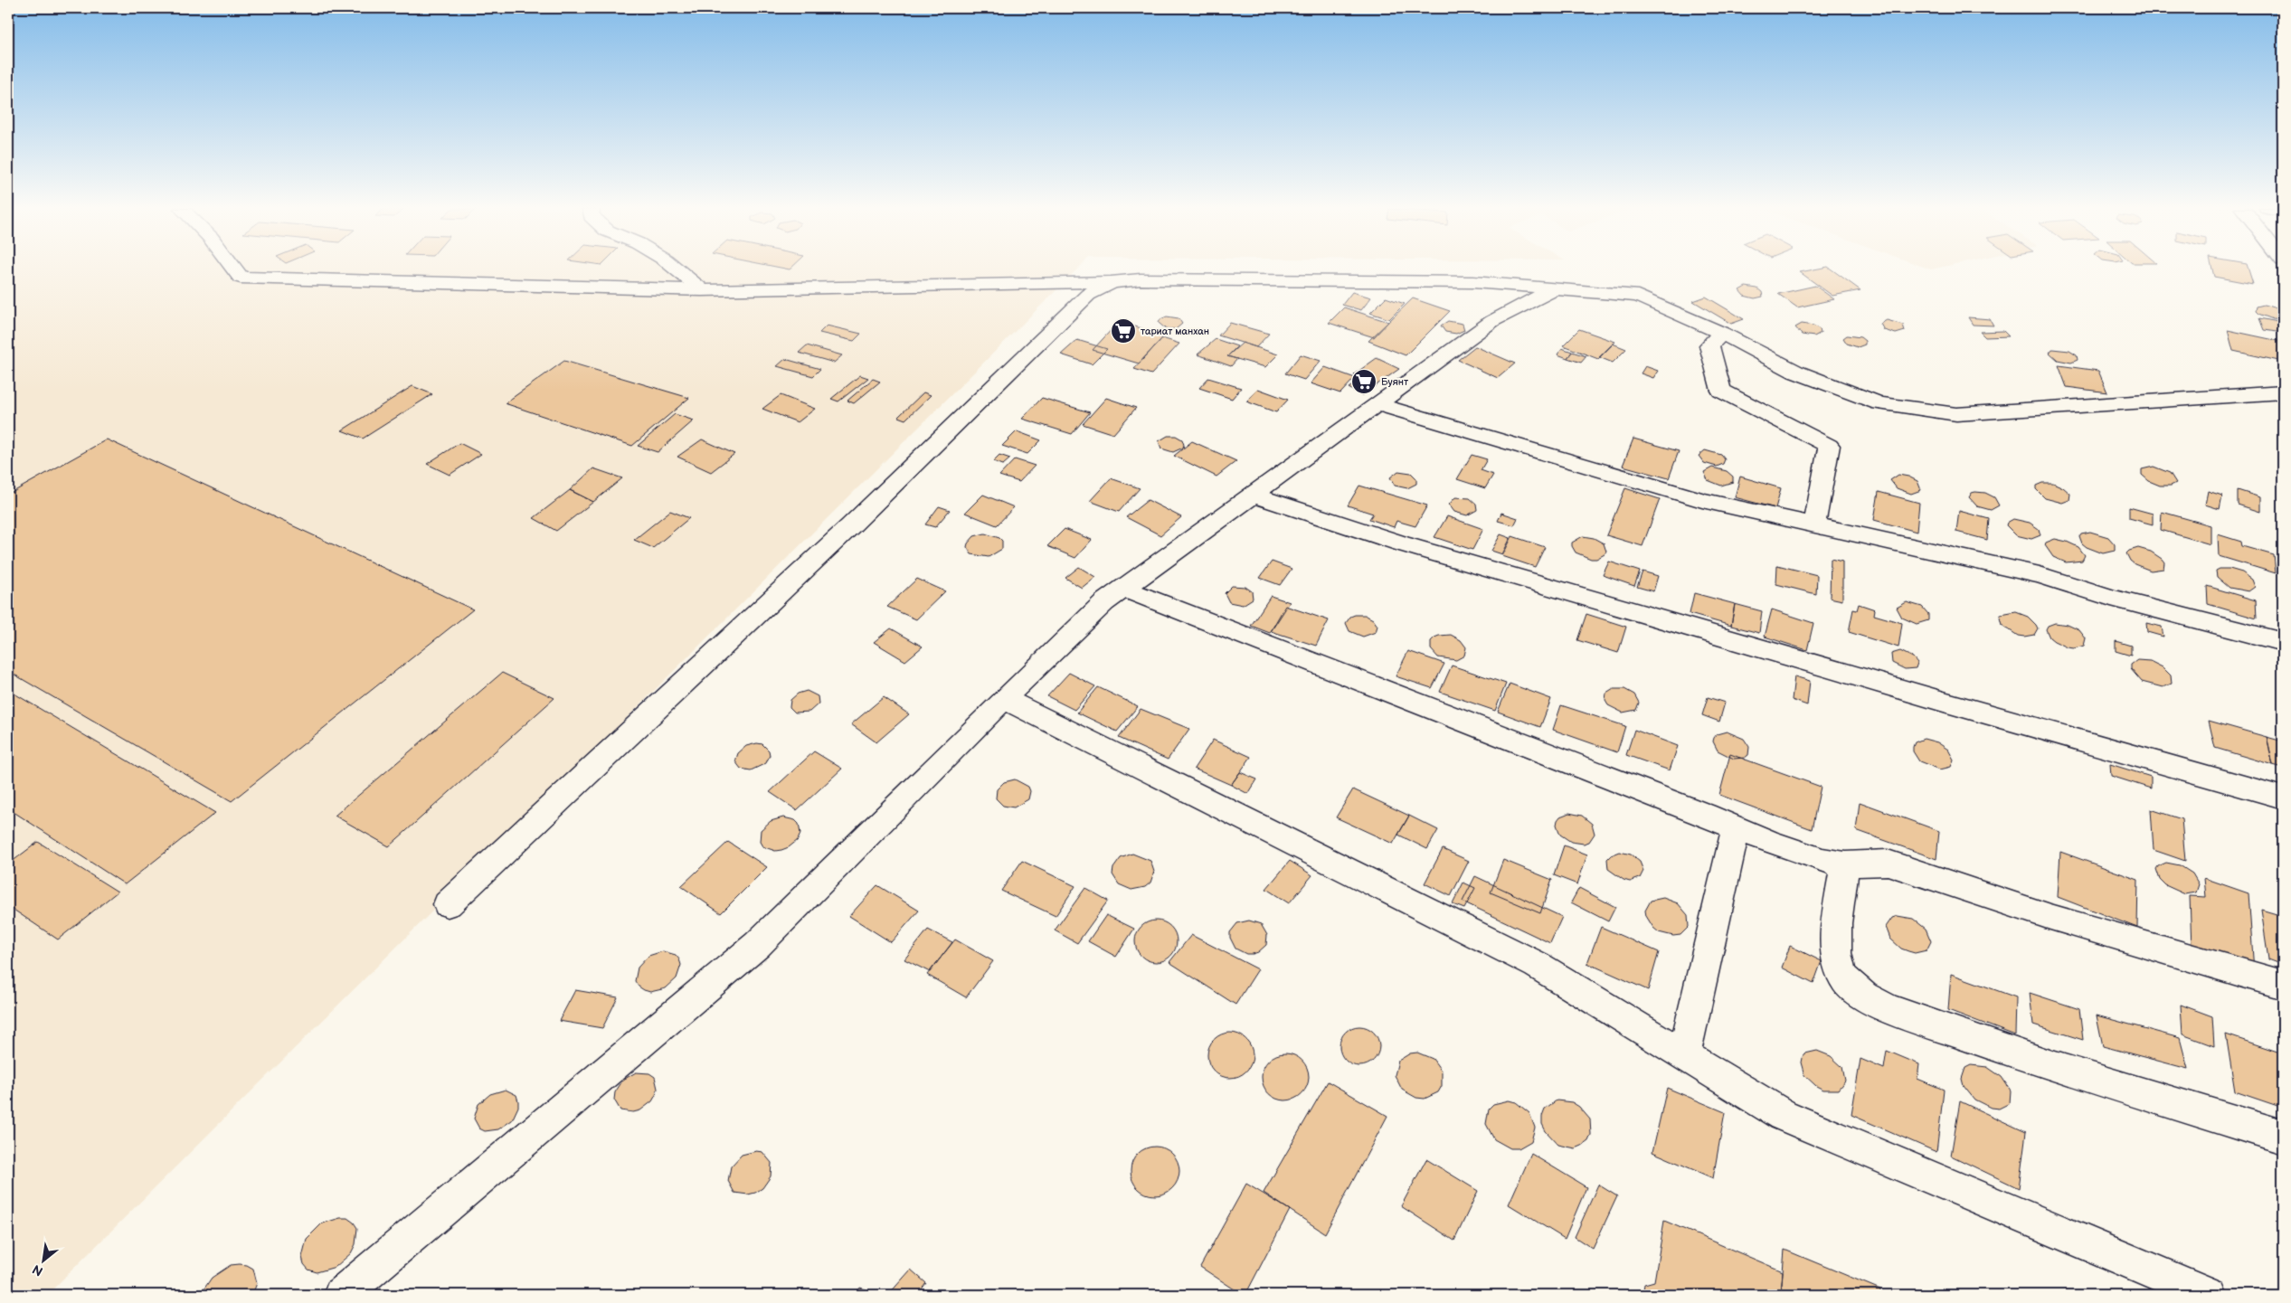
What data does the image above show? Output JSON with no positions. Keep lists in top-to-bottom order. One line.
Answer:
{"places":{"supermarket":["тариат манхан","Буянт"]},"north":"bottom left"}
